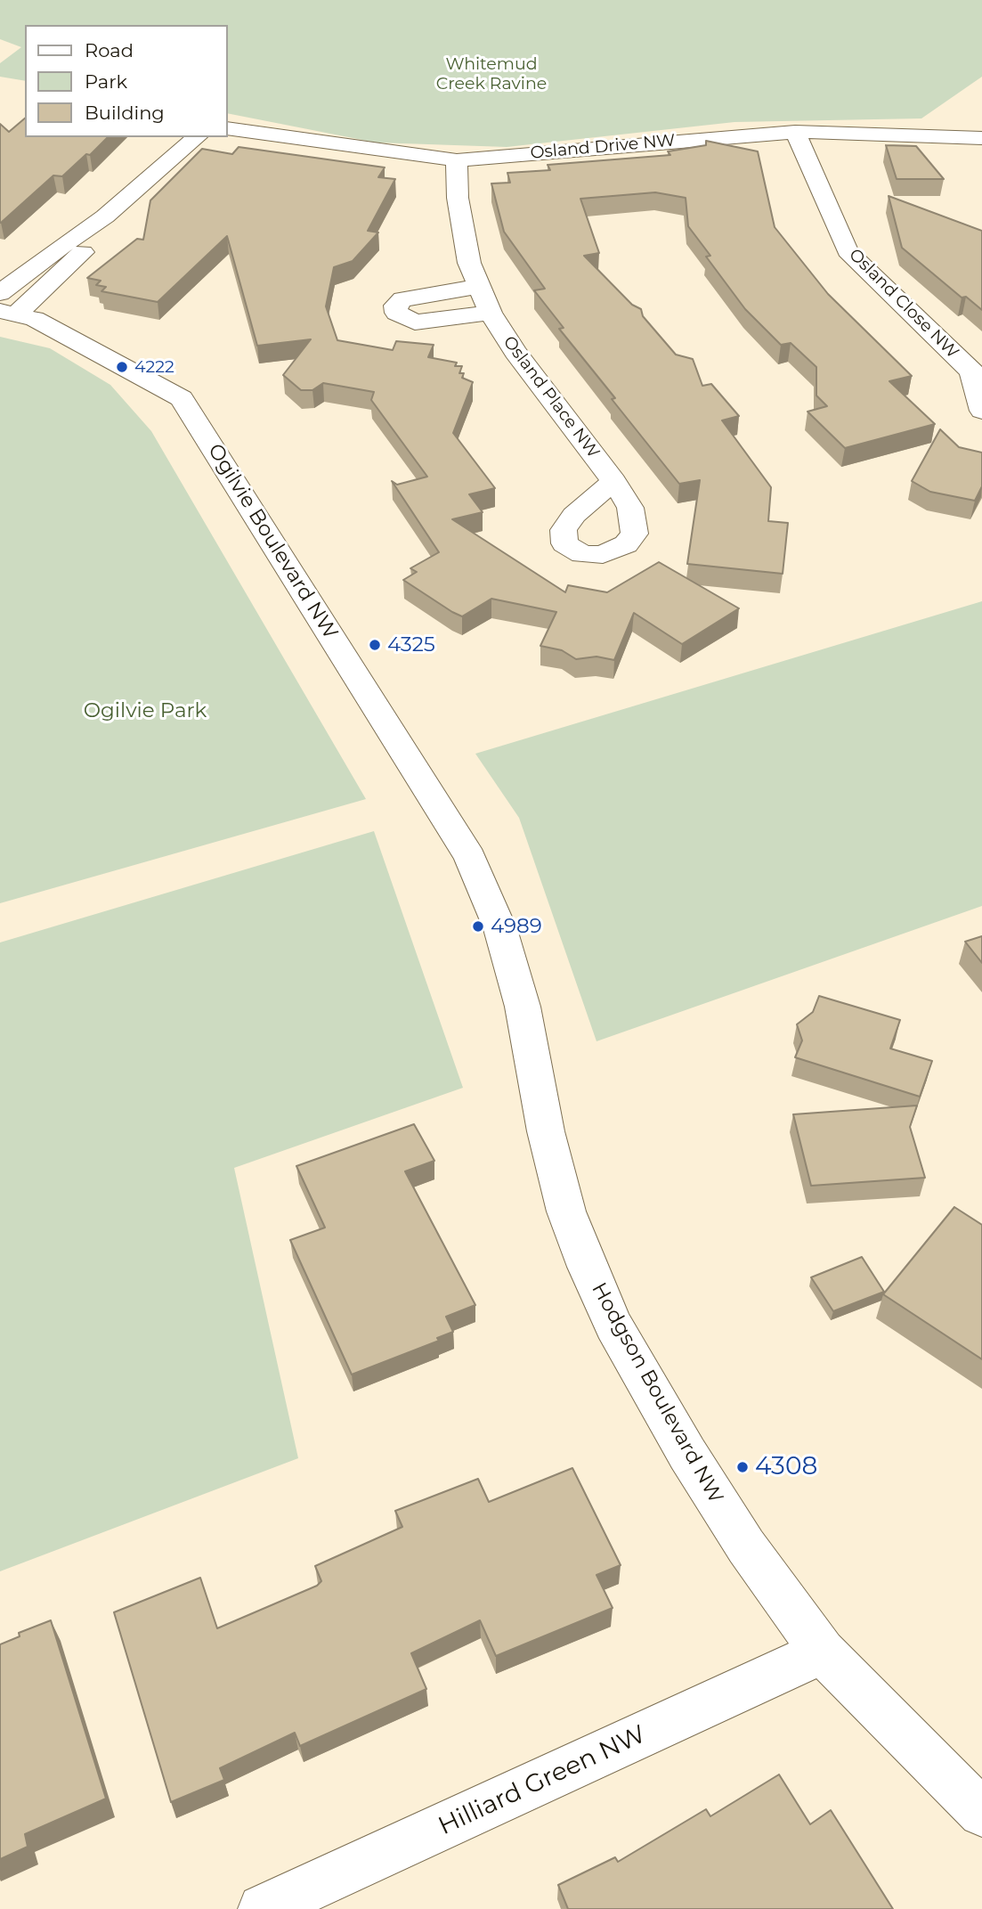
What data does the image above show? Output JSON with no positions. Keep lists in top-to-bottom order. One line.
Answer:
{"streets":{"street":["Osland Drive NW","Osland Close NW","Osland Place NW","Ogilvie Boulevard NW","Hodgson Boulevard NW","Hilliard Green NW"]},"crossings":[["Osland Drive NW","Osland Close NW"],["Osland Drive NW","Osland Place NW"],["Ogilvie Boulevard NW","Hodgson Boulevard NW"],["Hodgson Boulevard NW","Hilliard Green NW"]],"parks":["Whitemud Creek Ravine","Ogilvie Park"],"places":["4222","4325","4989","4308"],"legend":["Road","Park","Building"]}
